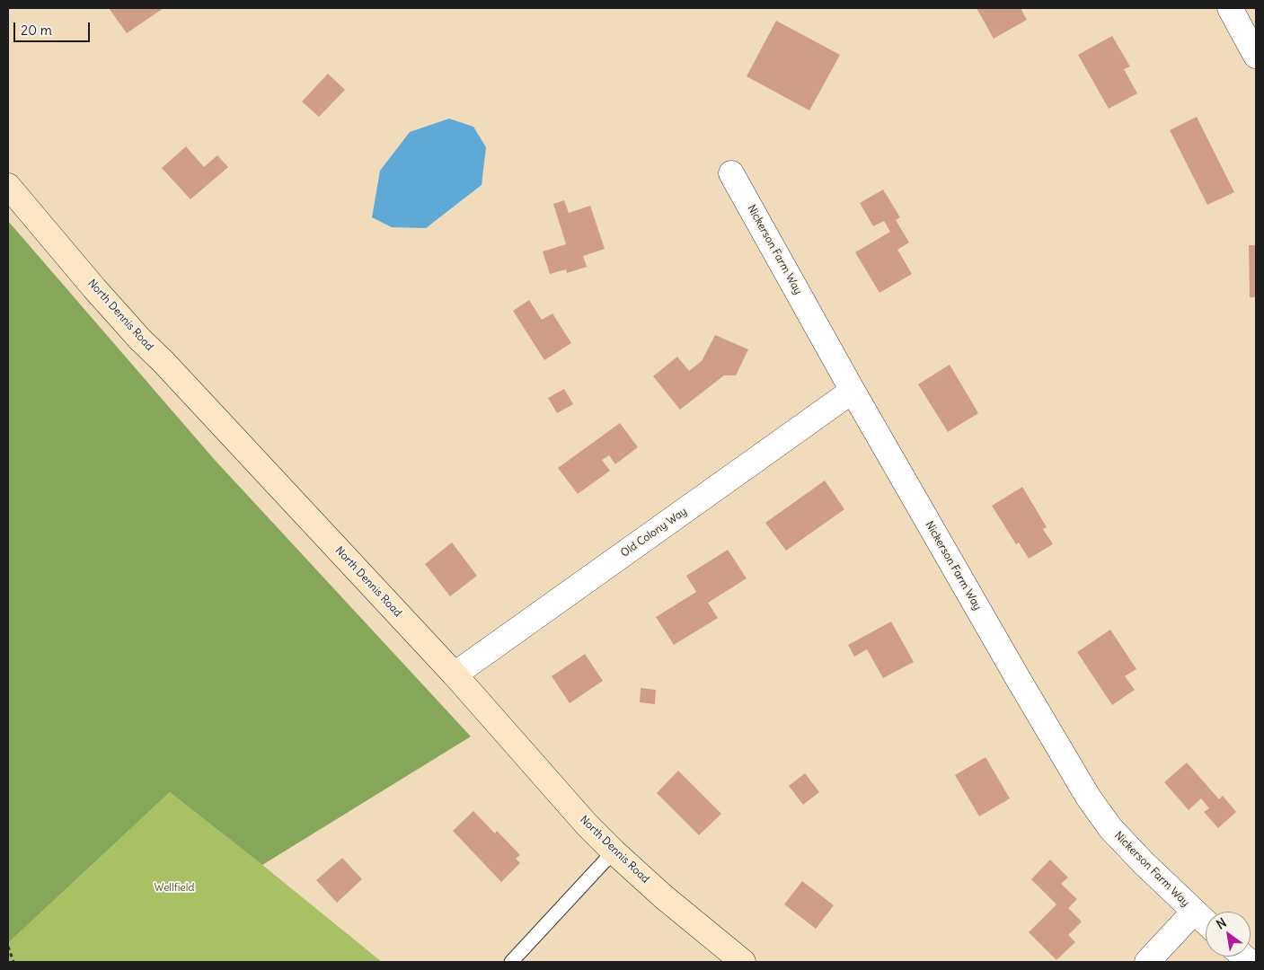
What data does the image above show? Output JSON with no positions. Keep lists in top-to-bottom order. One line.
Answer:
{"streets":{"main road":["North Dennis Road"],"street":["Nickerson Farm Way","Old Colony Way"]},"crossings":[["Nickerson Farm Way","Old Colony Way"],["North Dennis Road","Old Colony Way"]],"parks":["Wellfield"],"scale_bar":"20 m","north":"top left"}
